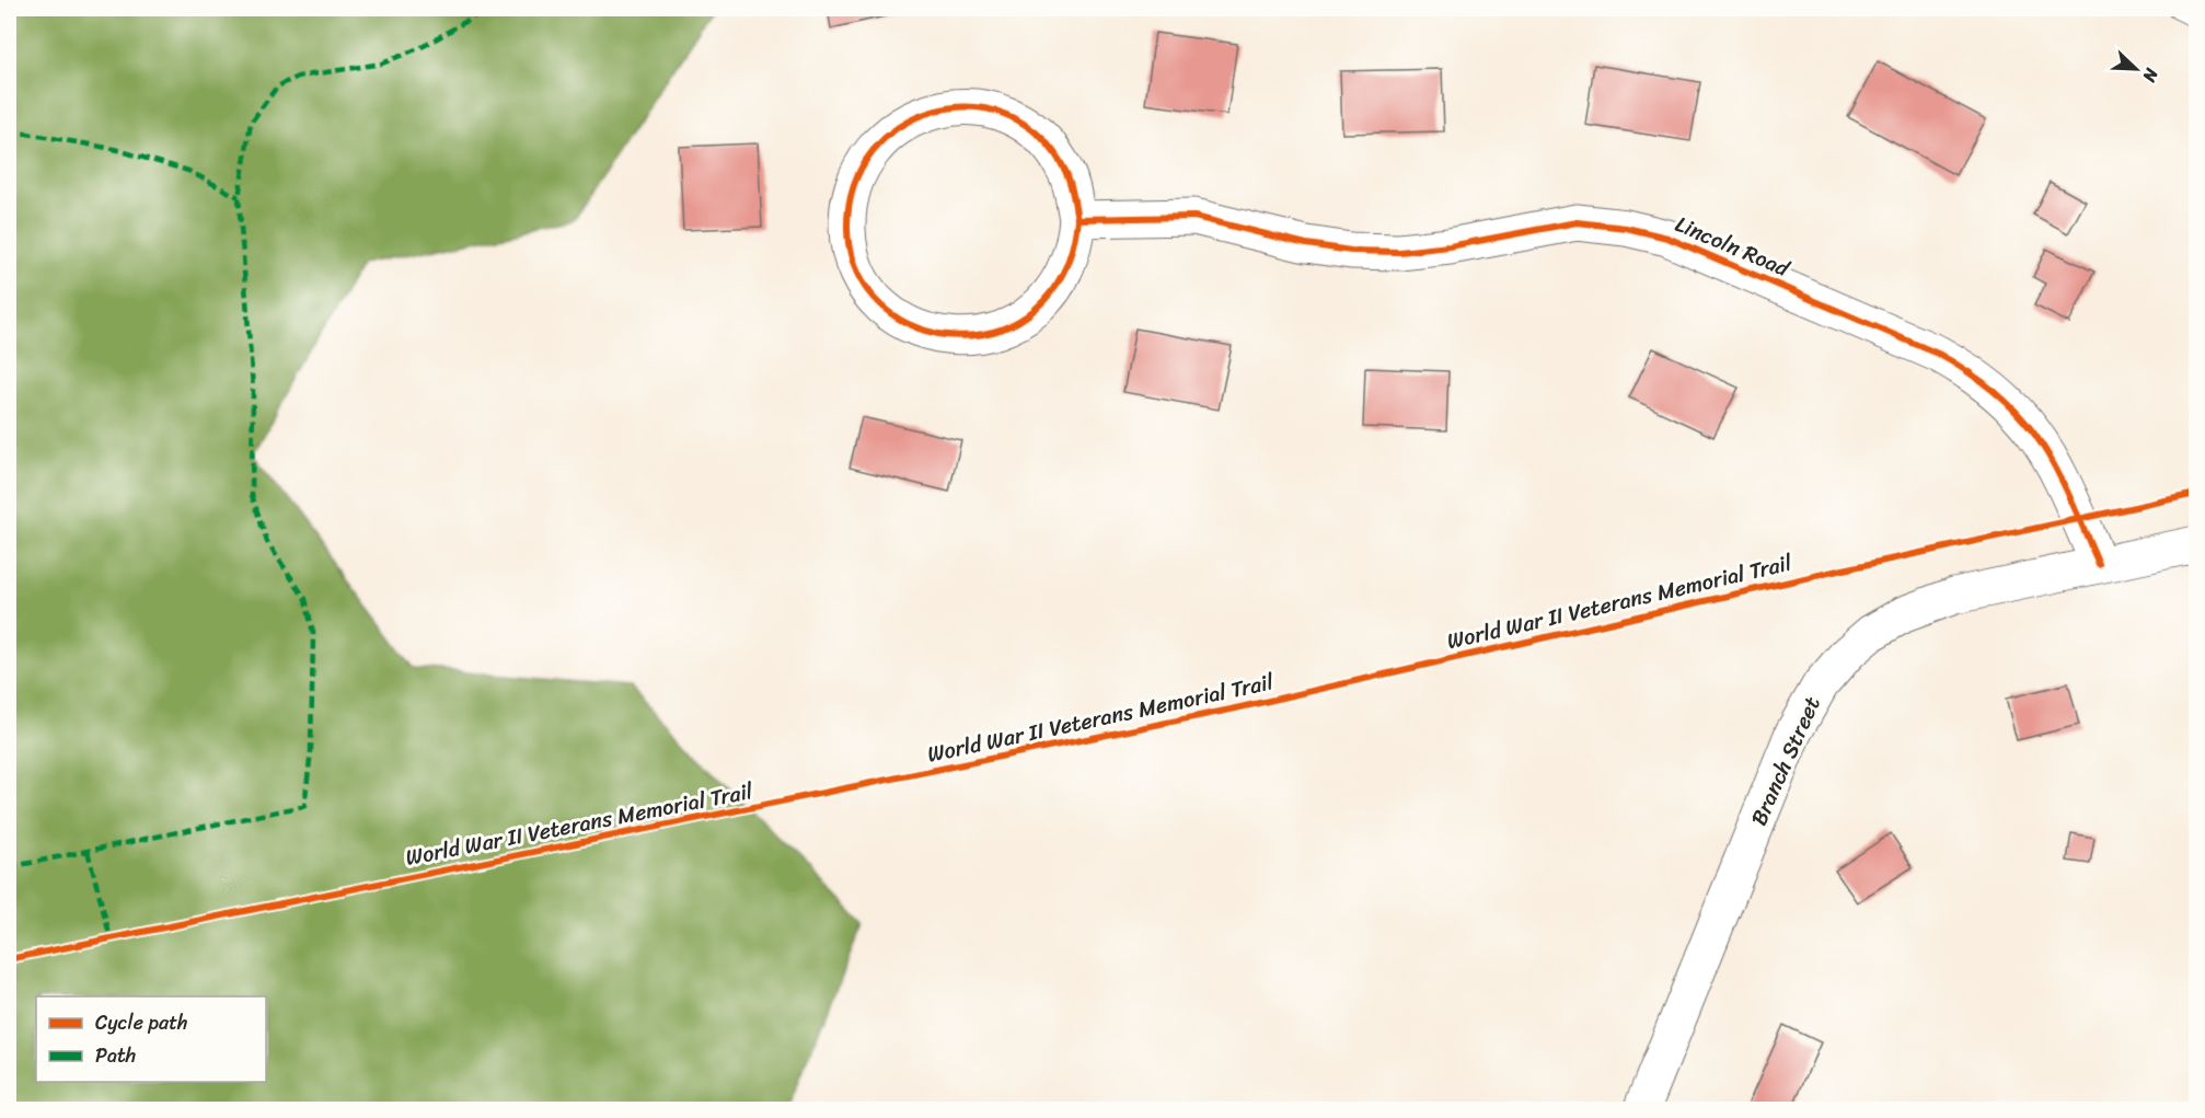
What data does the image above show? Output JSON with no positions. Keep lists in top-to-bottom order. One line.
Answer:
{"streets":{"street":["Lincoln Road","Branch Street"],"cycle path":["World War II Veterans Memorial Trail"]},"crossings":[["Lincoln Road","Branch Street"]],"legend":["Cycle path","Path"],"north":"bottom right"}
